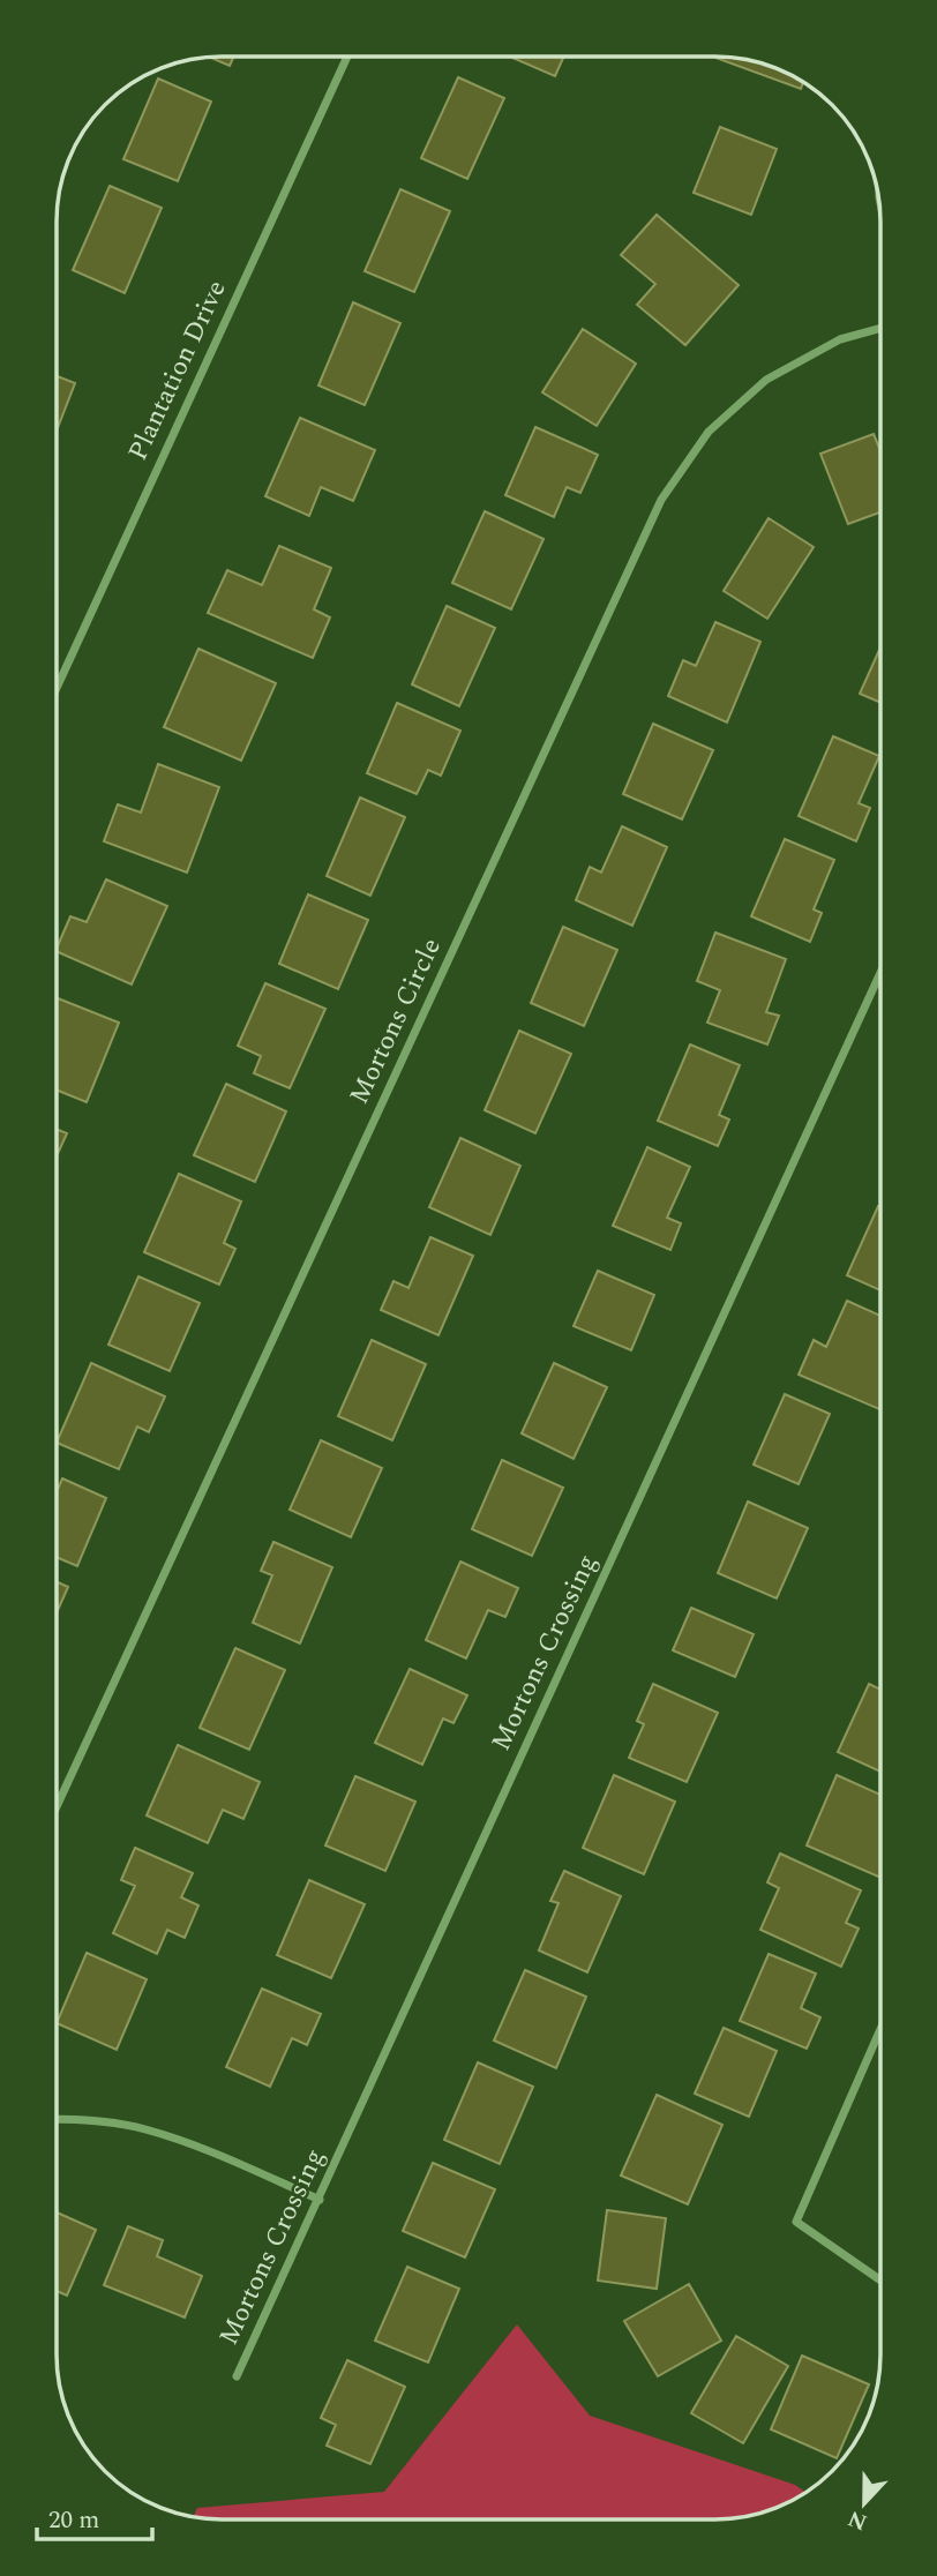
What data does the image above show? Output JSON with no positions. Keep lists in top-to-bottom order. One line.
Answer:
{"streets":{"street":["Plantation Drive","Mortons Circle","Mortons Crossing"]},"scale_bar":"20 m","north":"bottom"}
